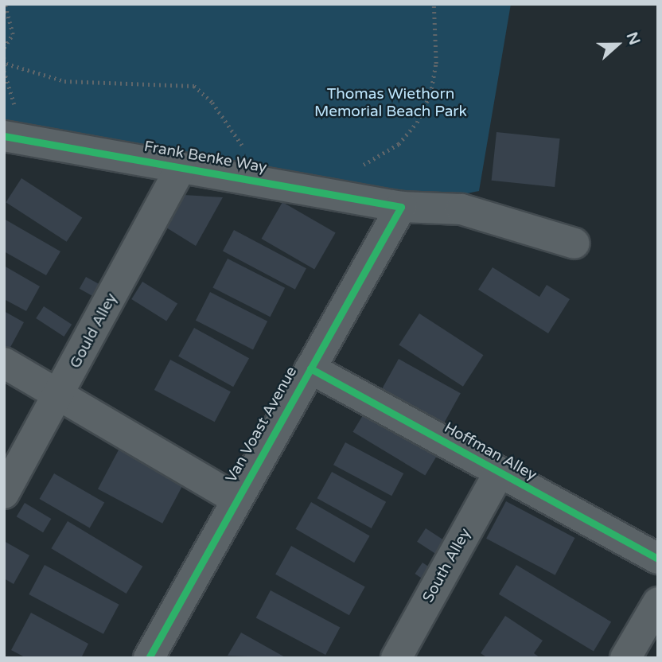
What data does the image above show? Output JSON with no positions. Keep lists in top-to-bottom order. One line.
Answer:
{"streets":{"street":["Frank Benke Way","Gould Alley","Van Voast Avenue","Hoffman Alley","South Alley"]},"crossings":[["Frank Benke Way","Gould Alley"],["Frank Benke Way","Van Voast Avenue"],["Van Voast Avenue","Hoffman Alley"],["Hoffman Alley","South Alley"]],"parks":["Thomas Wiethorn Memorial Beach Park"],"north":"right"}
